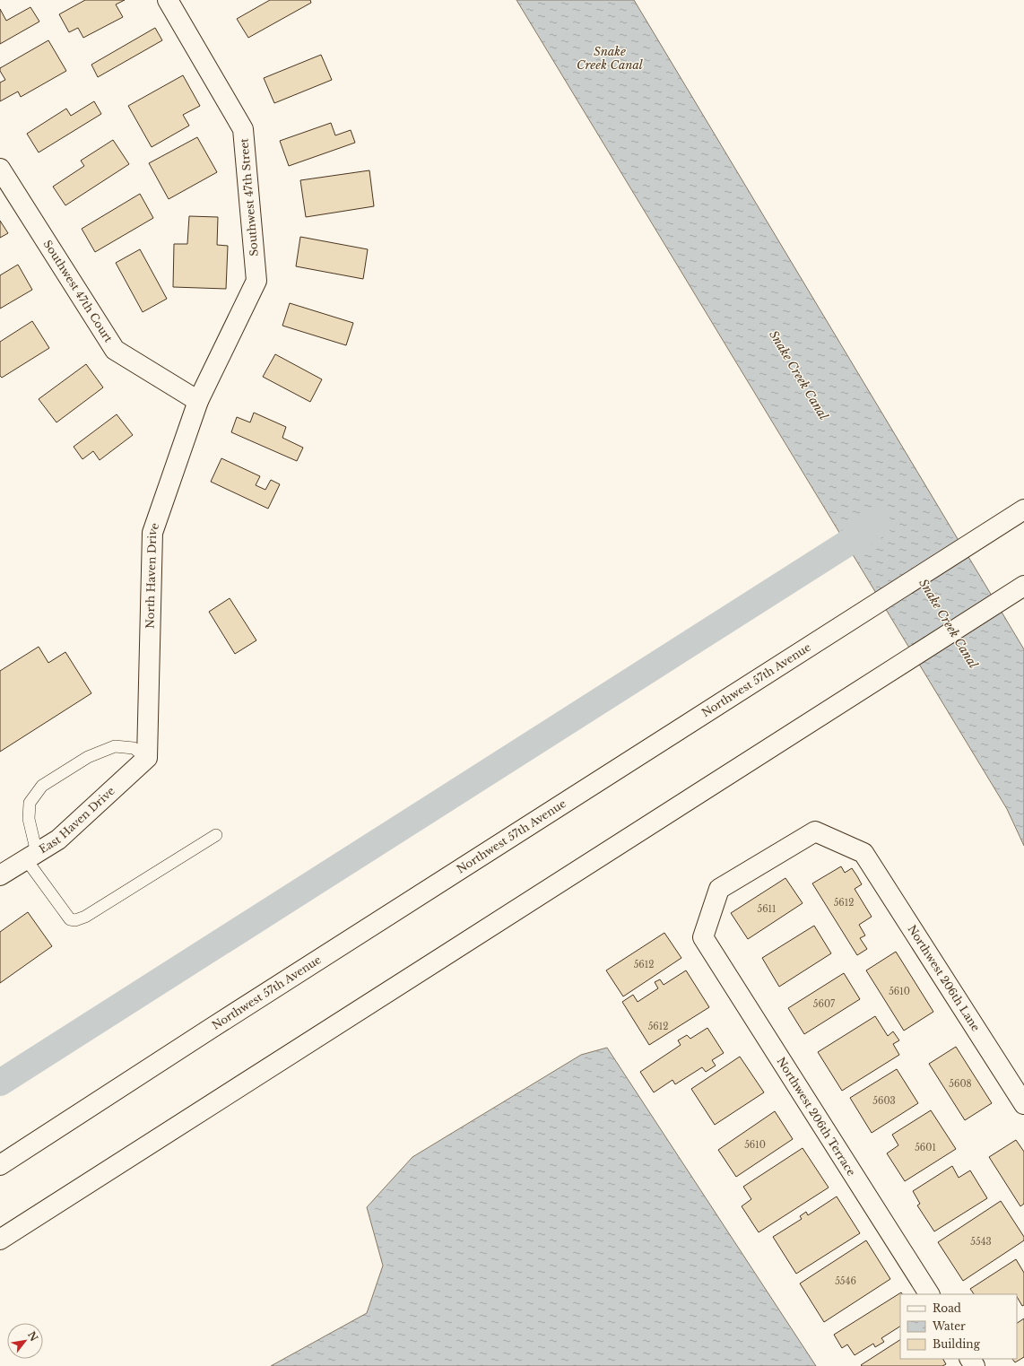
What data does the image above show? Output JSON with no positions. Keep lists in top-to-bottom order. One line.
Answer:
{"streets":{"main road":["Southwest 47th Street","Southwest 47th Court","North Haven Drive","Northwest 57th Avenue","East Haven Drive","Northwest 206th Lane","Northwest 206th Terrace"]},"crossings":[["Southwest 47th Street","Southwest 47th Court"],["Southwest 47th Street","North Haven Drive"],["Southwest 47th Court","North Haven Drive"],["North Haven Drive","East Haven Drive"],["Northwest 206th Lane","Northwest 206th Terrace"]],"water":["Snake Creek Canal"],"house_numbers":["5612","5611","5612","5610","5607","5612","5608","5603","5610","5601","5543","5546"],"legend":["Road","Water","Building"],"north":"top right"}
